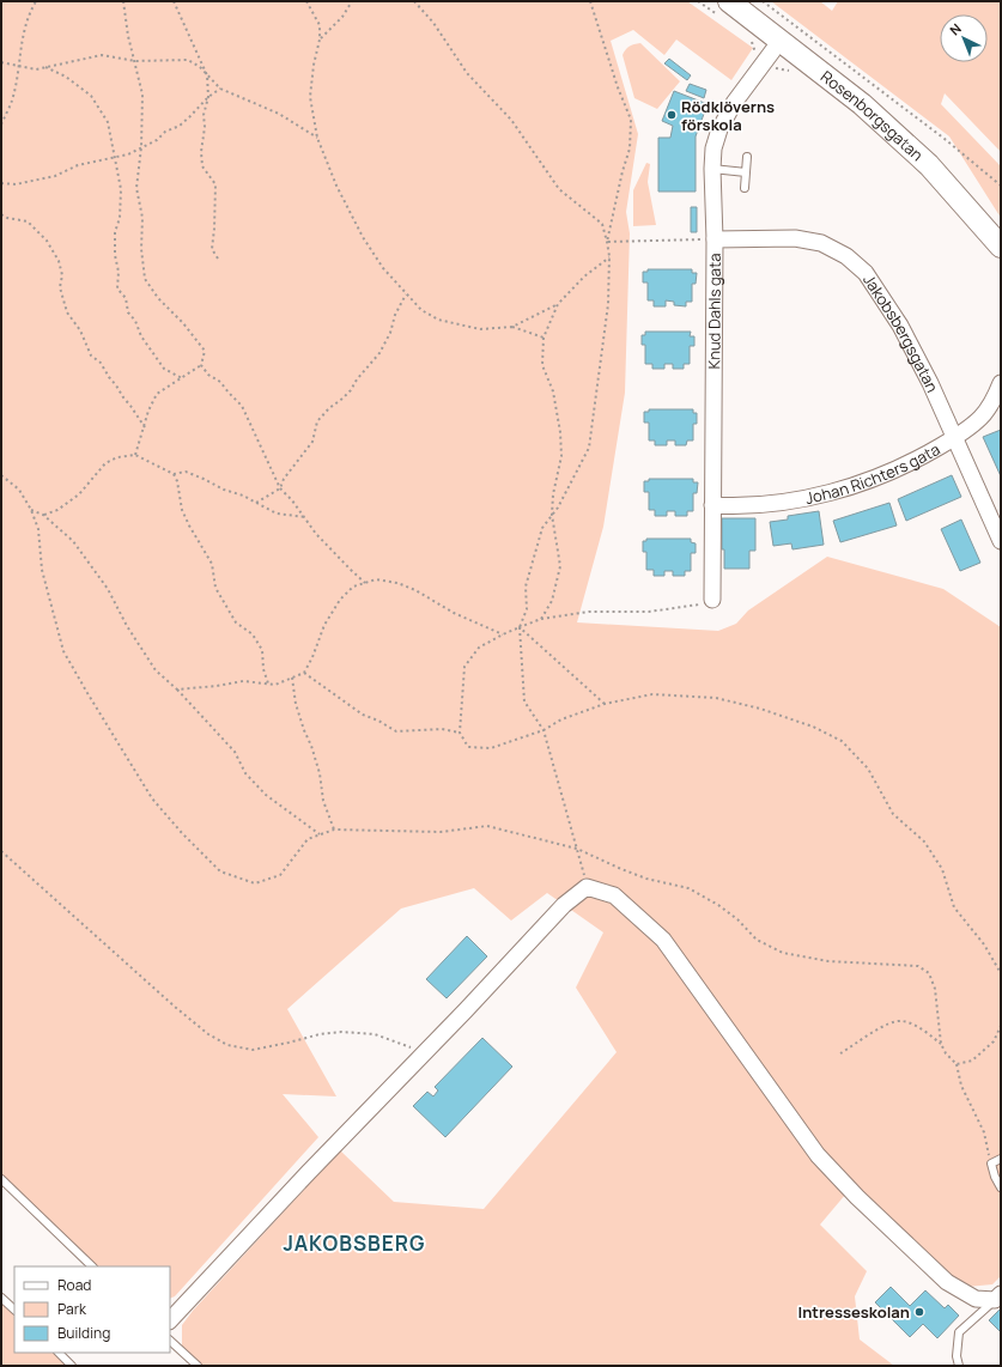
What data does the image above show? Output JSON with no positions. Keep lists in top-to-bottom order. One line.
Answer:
{"streets":{"street":["Rosenborgsgatan","Knud Dahls gata","Jakobsbergsgatan","Johan Richters gata"]},"crossings":[["Rosenborgsgatan","Knud Dahls gata"],["Knud Dahls gata","Jakobsbergsgatan"],["Knud Dahls gata","Johan Richters gata"],["Jakobsbergsgatan","Johan Richters gata"]],"districts":["JAKOBSBERG"],"places":["Rödklöverns förskola","Intresseskolan"],"legend":["Road","Park","Building"],"north":"top left"}
